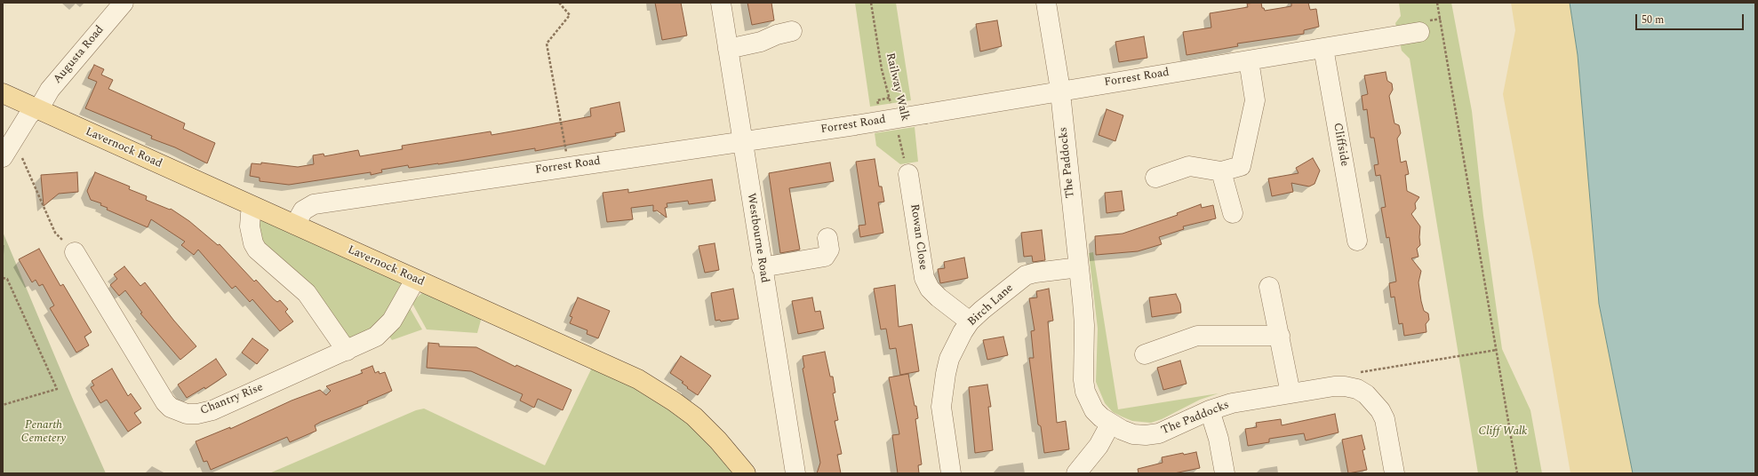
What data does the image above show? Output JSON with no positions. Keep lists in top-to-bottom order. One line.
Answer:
{"streets":{"main road":["Lavernock Road"],"street":["Augusta Road","Forrest Road","Cliffside","The Paddocks","Rowan Close","Westbourne Road","Birch Lane","Chantry Rise"],"path":["Railway Walk"]},"crossings":[["Augusta Road","Lavernock Road"],["Forrest Road","Cliffside"],["Forrest Road","Lavernock Road"],["Forrest Road","The Paddocks"],["Forrest Road","Westbourne Road"],["Railway Walk","Rowan Close"],["Lavernock Road","Chantry Rise"],["The Paddocks","Birch Lane"],["Rowan Close","Birch Lane"]],"parks":["Penarth Cemetery","Cliff Walk"],"scale_bar":"50 m"}
